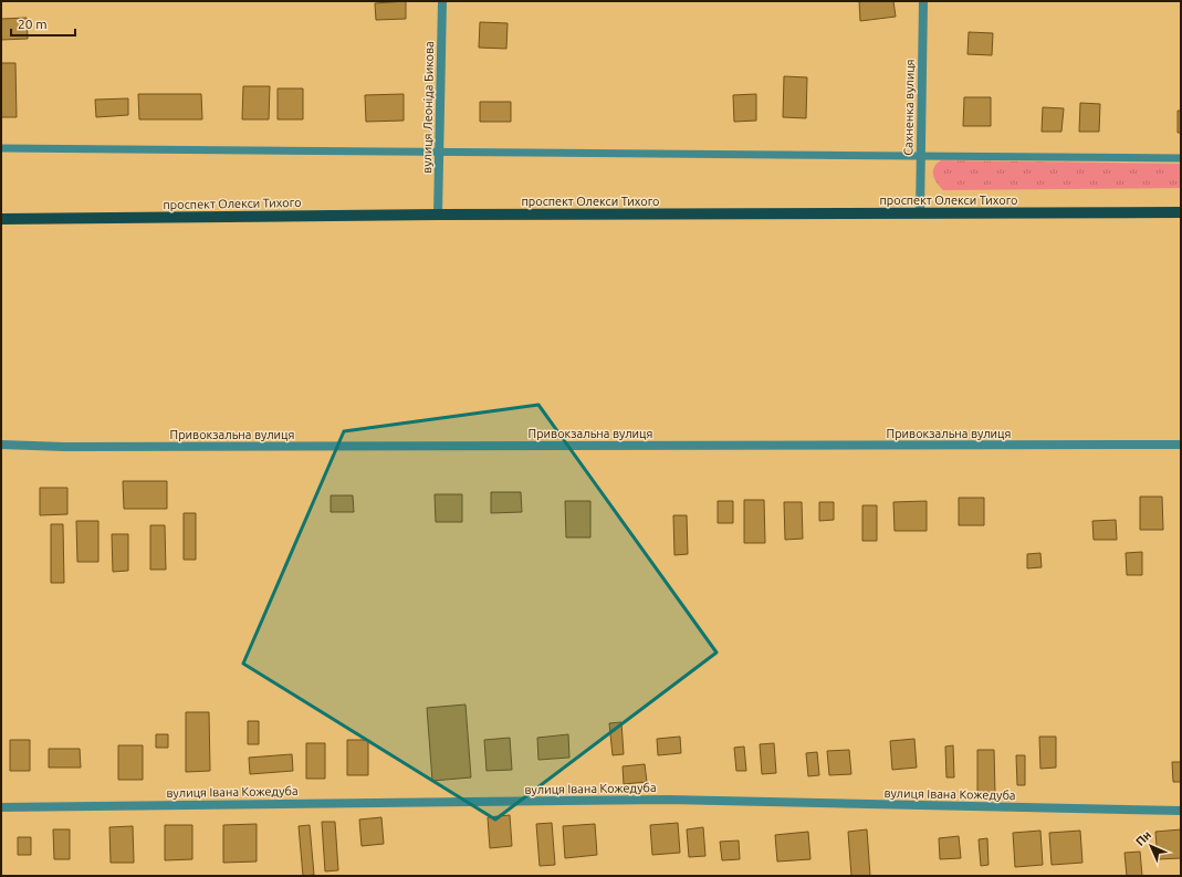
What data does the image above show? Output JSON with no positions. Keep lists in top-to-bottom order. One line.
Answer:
{"streets":{"main road":["проспект Олекси Тихого"],"street":["вулиця Леоніда Бикова","Сахненка вулиця","Привокзальна вулиця","вулиця Івана Кожедуба"]},"crossings":[["вулиця Леоніда Бикова","проспект Олекси Тихого"],["Сахненка вулиця","проспект Олекси Тихого"]],"scale_bar":"20 m","north":"top left"}
